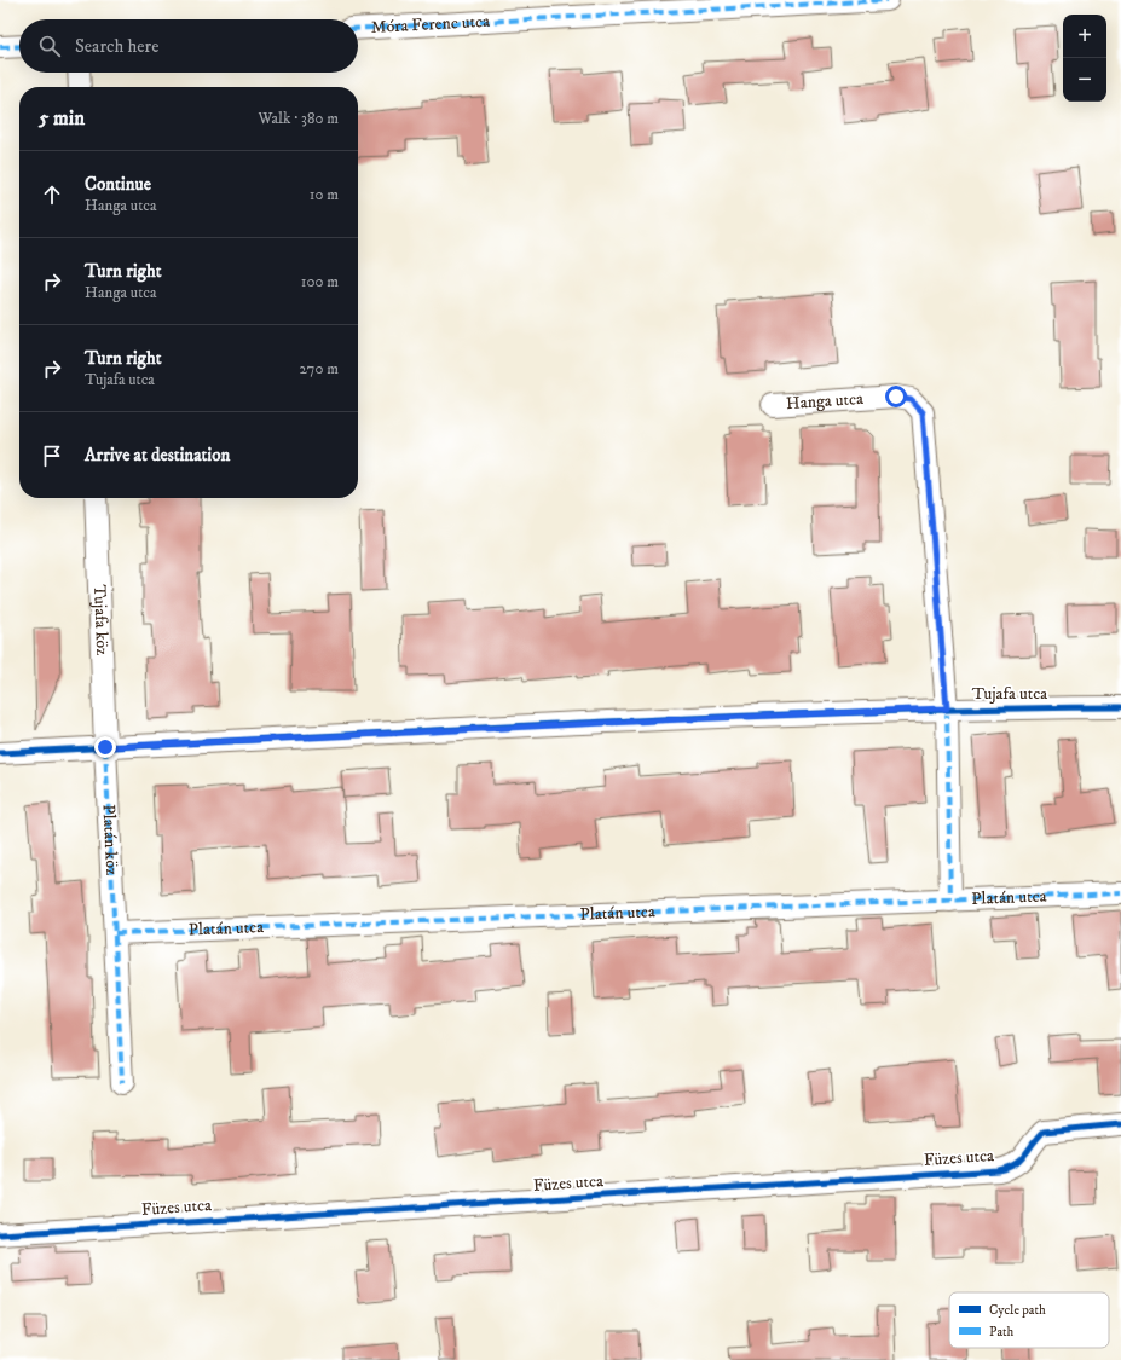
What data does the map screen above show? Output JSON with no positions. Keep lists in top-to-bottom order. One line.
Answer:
{"streets":{"street":["Móra Ferenc utca","Hanga utca","Tujafa köz","Tujafa utca","Platán köz","Platán utca","Füzes utca"]},"crossings":[["Hanga utca","Tujafa utca"],["Hanga utca","Platán utca"],["Tujafa köz","Tujafa utca"],["Tujafa köz","Platán köz"],["Tujafa utca","Platán köz"],["Platán köz","Platán utca"]],"legend":["Cycle path","Path"],"page":{"map_buttons":["+","−"],"search":"Search here","heading":["5 min","Walk · 380 m"],"list":[["Continue","Hanga utca","10 m"],["Turn right","Hanga utca","100 m"],["Turn right","Tujafa utca","270 m"],"Arrive at destination"]}}
